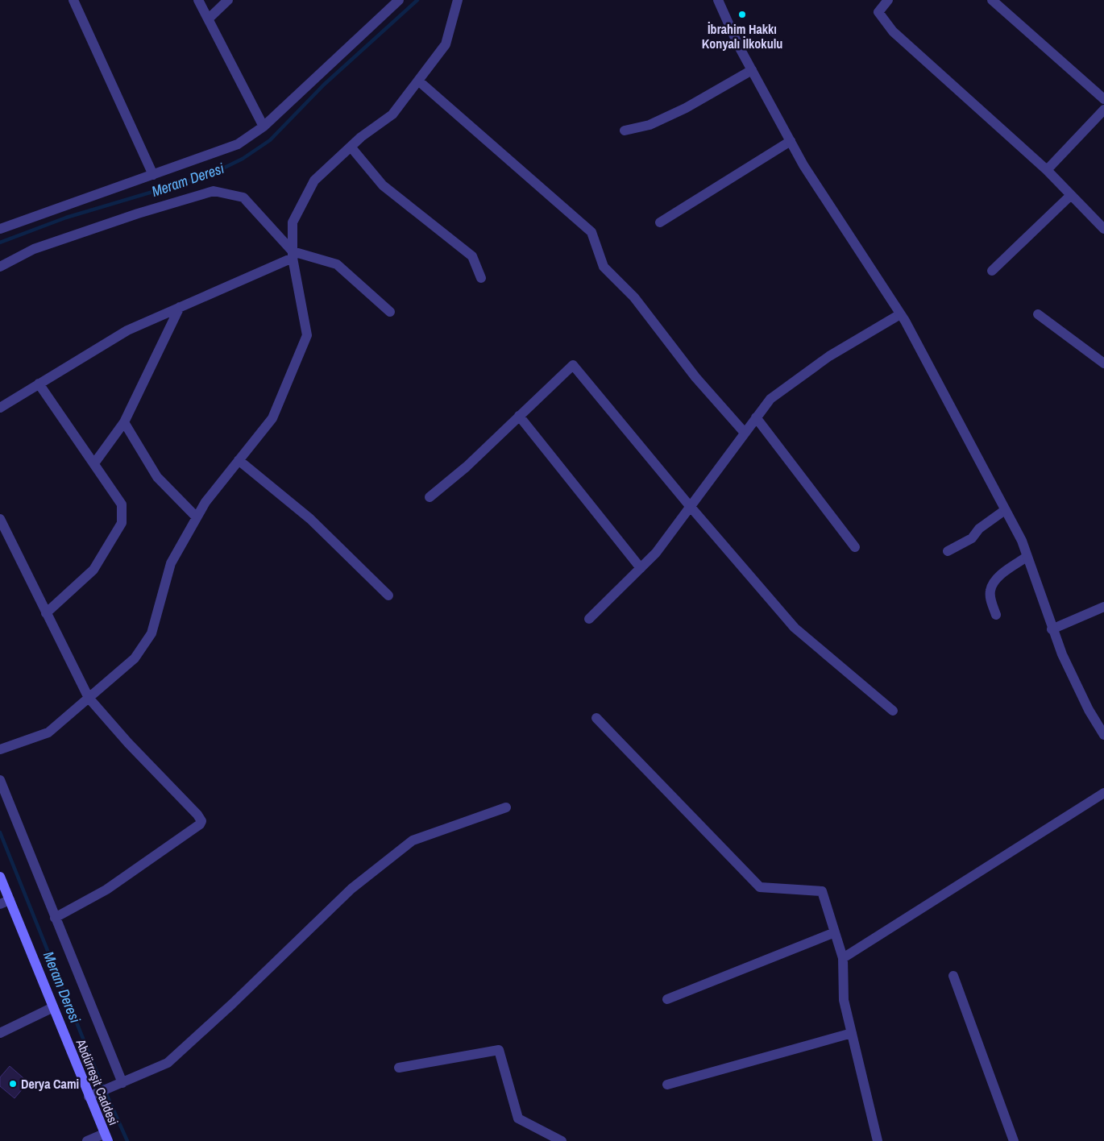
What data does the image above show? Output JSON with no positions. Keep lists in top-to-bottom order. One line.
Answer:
{"streets":{"main road":["Abdürreşit Caddesi"]},"water":["Meram Deresi"],"places":["İbrahim Hakkı Konyalı İlkokulu","Derya Cami"]}
